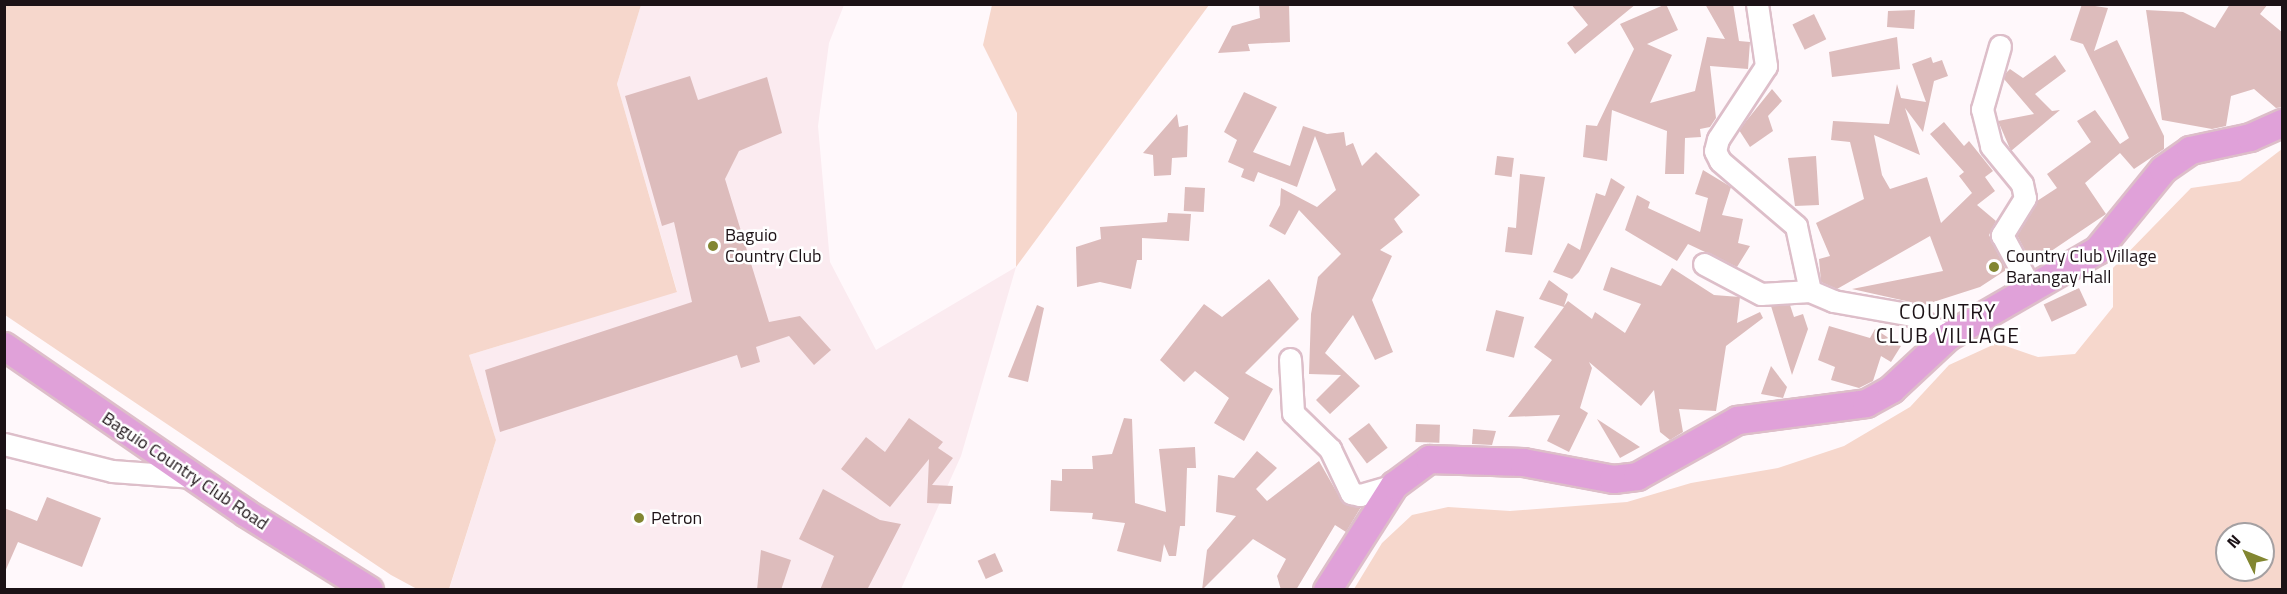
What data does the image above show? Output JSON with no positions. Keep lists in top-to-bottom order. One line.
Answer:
{"streets":{"main road":["Baguio Country Club Road"]},"districts":["COUNTRY CLUB VILLAGE"],"places":["Baguio Country Club","Country Club Village Barangay Hall","Petron"],"north":"top left"}
